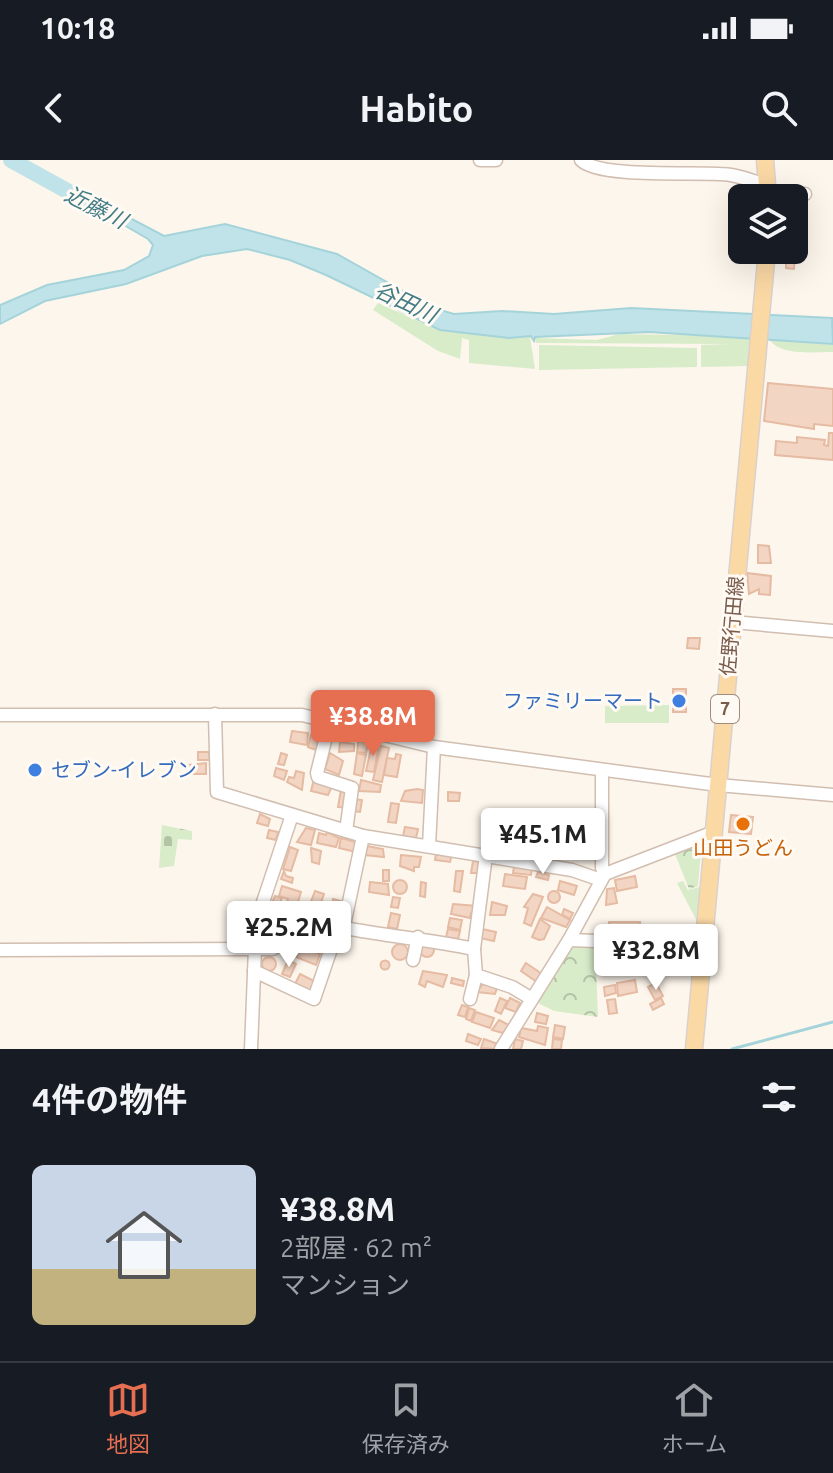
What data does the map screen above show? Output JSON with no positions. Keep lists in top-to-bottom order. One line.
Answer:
{"streets":{"main road":["佐野行田線","7"]},"water":["近藤川","谷田川"],"places":["ファミリーマート","セブン-イレブン","山田うどん"],"page":{"status":"10:18","header":"Habito","price":["¥38.8M","¥45.1M","¥25.2M","¥32.8M"],"heading":"4件の物件","list":[{"name":"¥38.8M","note":"2部屋 · 62 m² · マンション"}],"tabs":["地図","保存済み","ホーム"]}}
